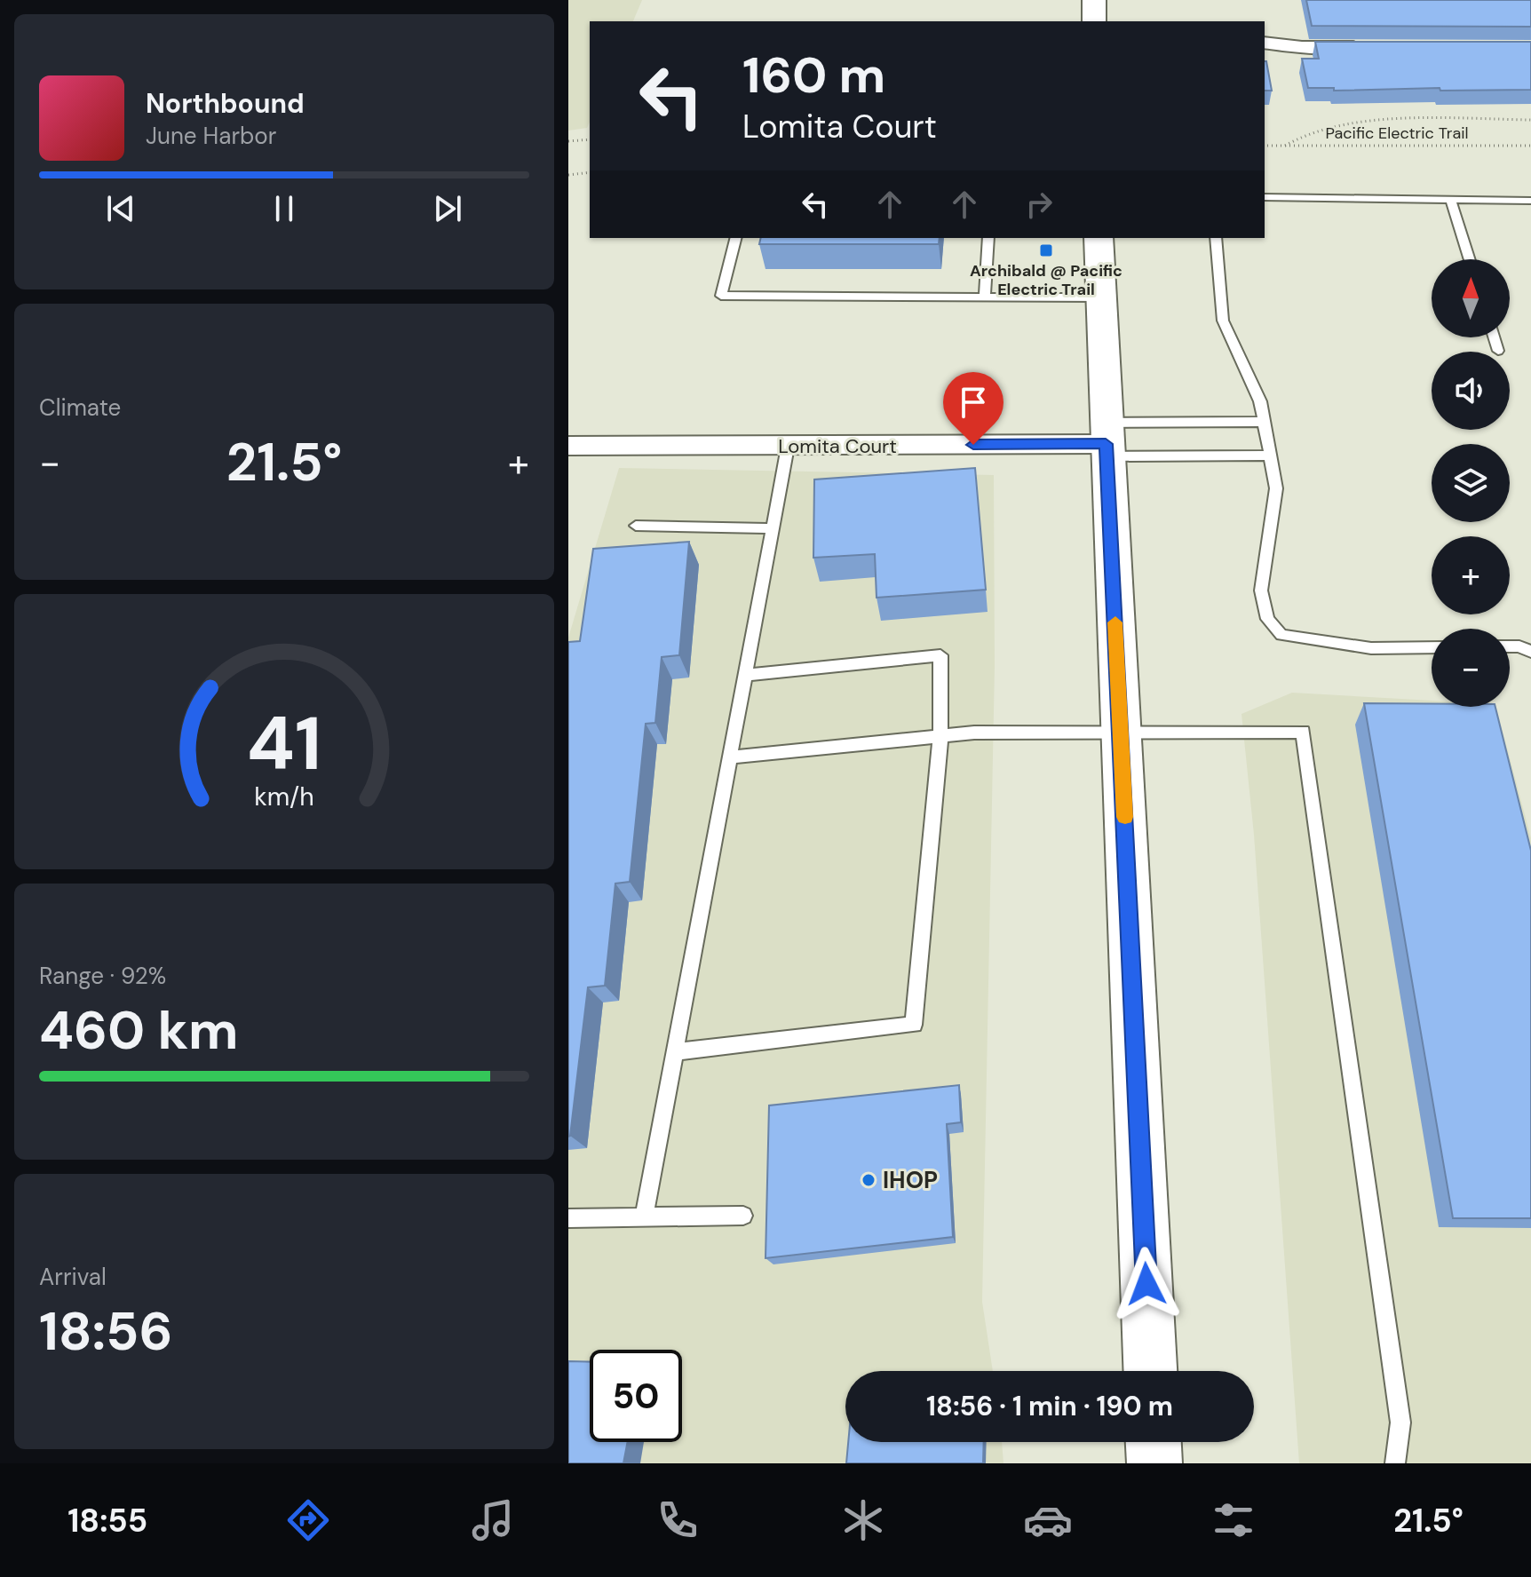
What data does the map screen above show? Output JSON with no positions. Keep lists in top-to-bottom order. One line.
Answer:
{"streets":{"street":["Lomita Court"],"path":["Pacific Electric Trail"]},"places":{"transit":["Archibald @ Pacific Electric Trail"],"other":["IHOP"]},"north":"top","page":{"turn":["160 m","Lomita Court"],"song":["Northbound","June Harbor"],"map_buttons":["+","−"],"tile":["Climate",["Range · 92%","460 km"],["Arrival","18:56"]],"heat":["−","21.5°","+"],"limit":"50","trip":"18:56 · 1 min · 190 m","tabs":["18:55","21.5°"],"gauge":["41","km/h"]}}
